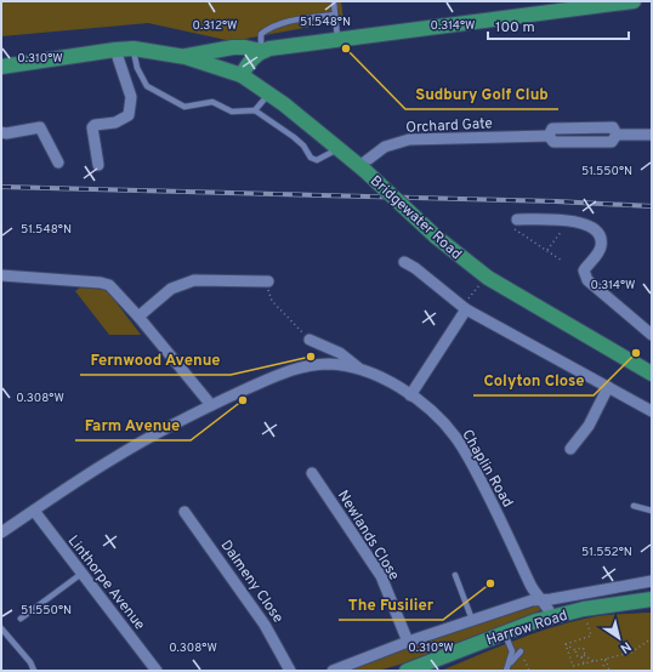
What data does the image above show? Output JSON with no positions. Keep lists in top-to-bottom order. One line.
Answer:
{"streets":{"main road":["Bridgewater Road","Harrow Road"],"street":["Orchard Gate","Chaplin Road","Newlands Close","Dalmeny Close","Linthorpe Avenue"]},"crossings":[["Orchard Gate","Bridgewater Road"],["Chaplin Road","Linthorpe Avenue"],["Chaplin Road","Harrow Road"],["Newlands Close","Harrow Road"]],"places":["Sudbury Golf Club","Colyton Close","Fernwood Avenue","Farm Avenue","The Fusilier"],"scale_bar":"100 m","north":"bottom right","coordinates":["51.548°N","0.312°W","0.314°W","0.310°W","51.550°N","0.308°W","51.552°N"]}
